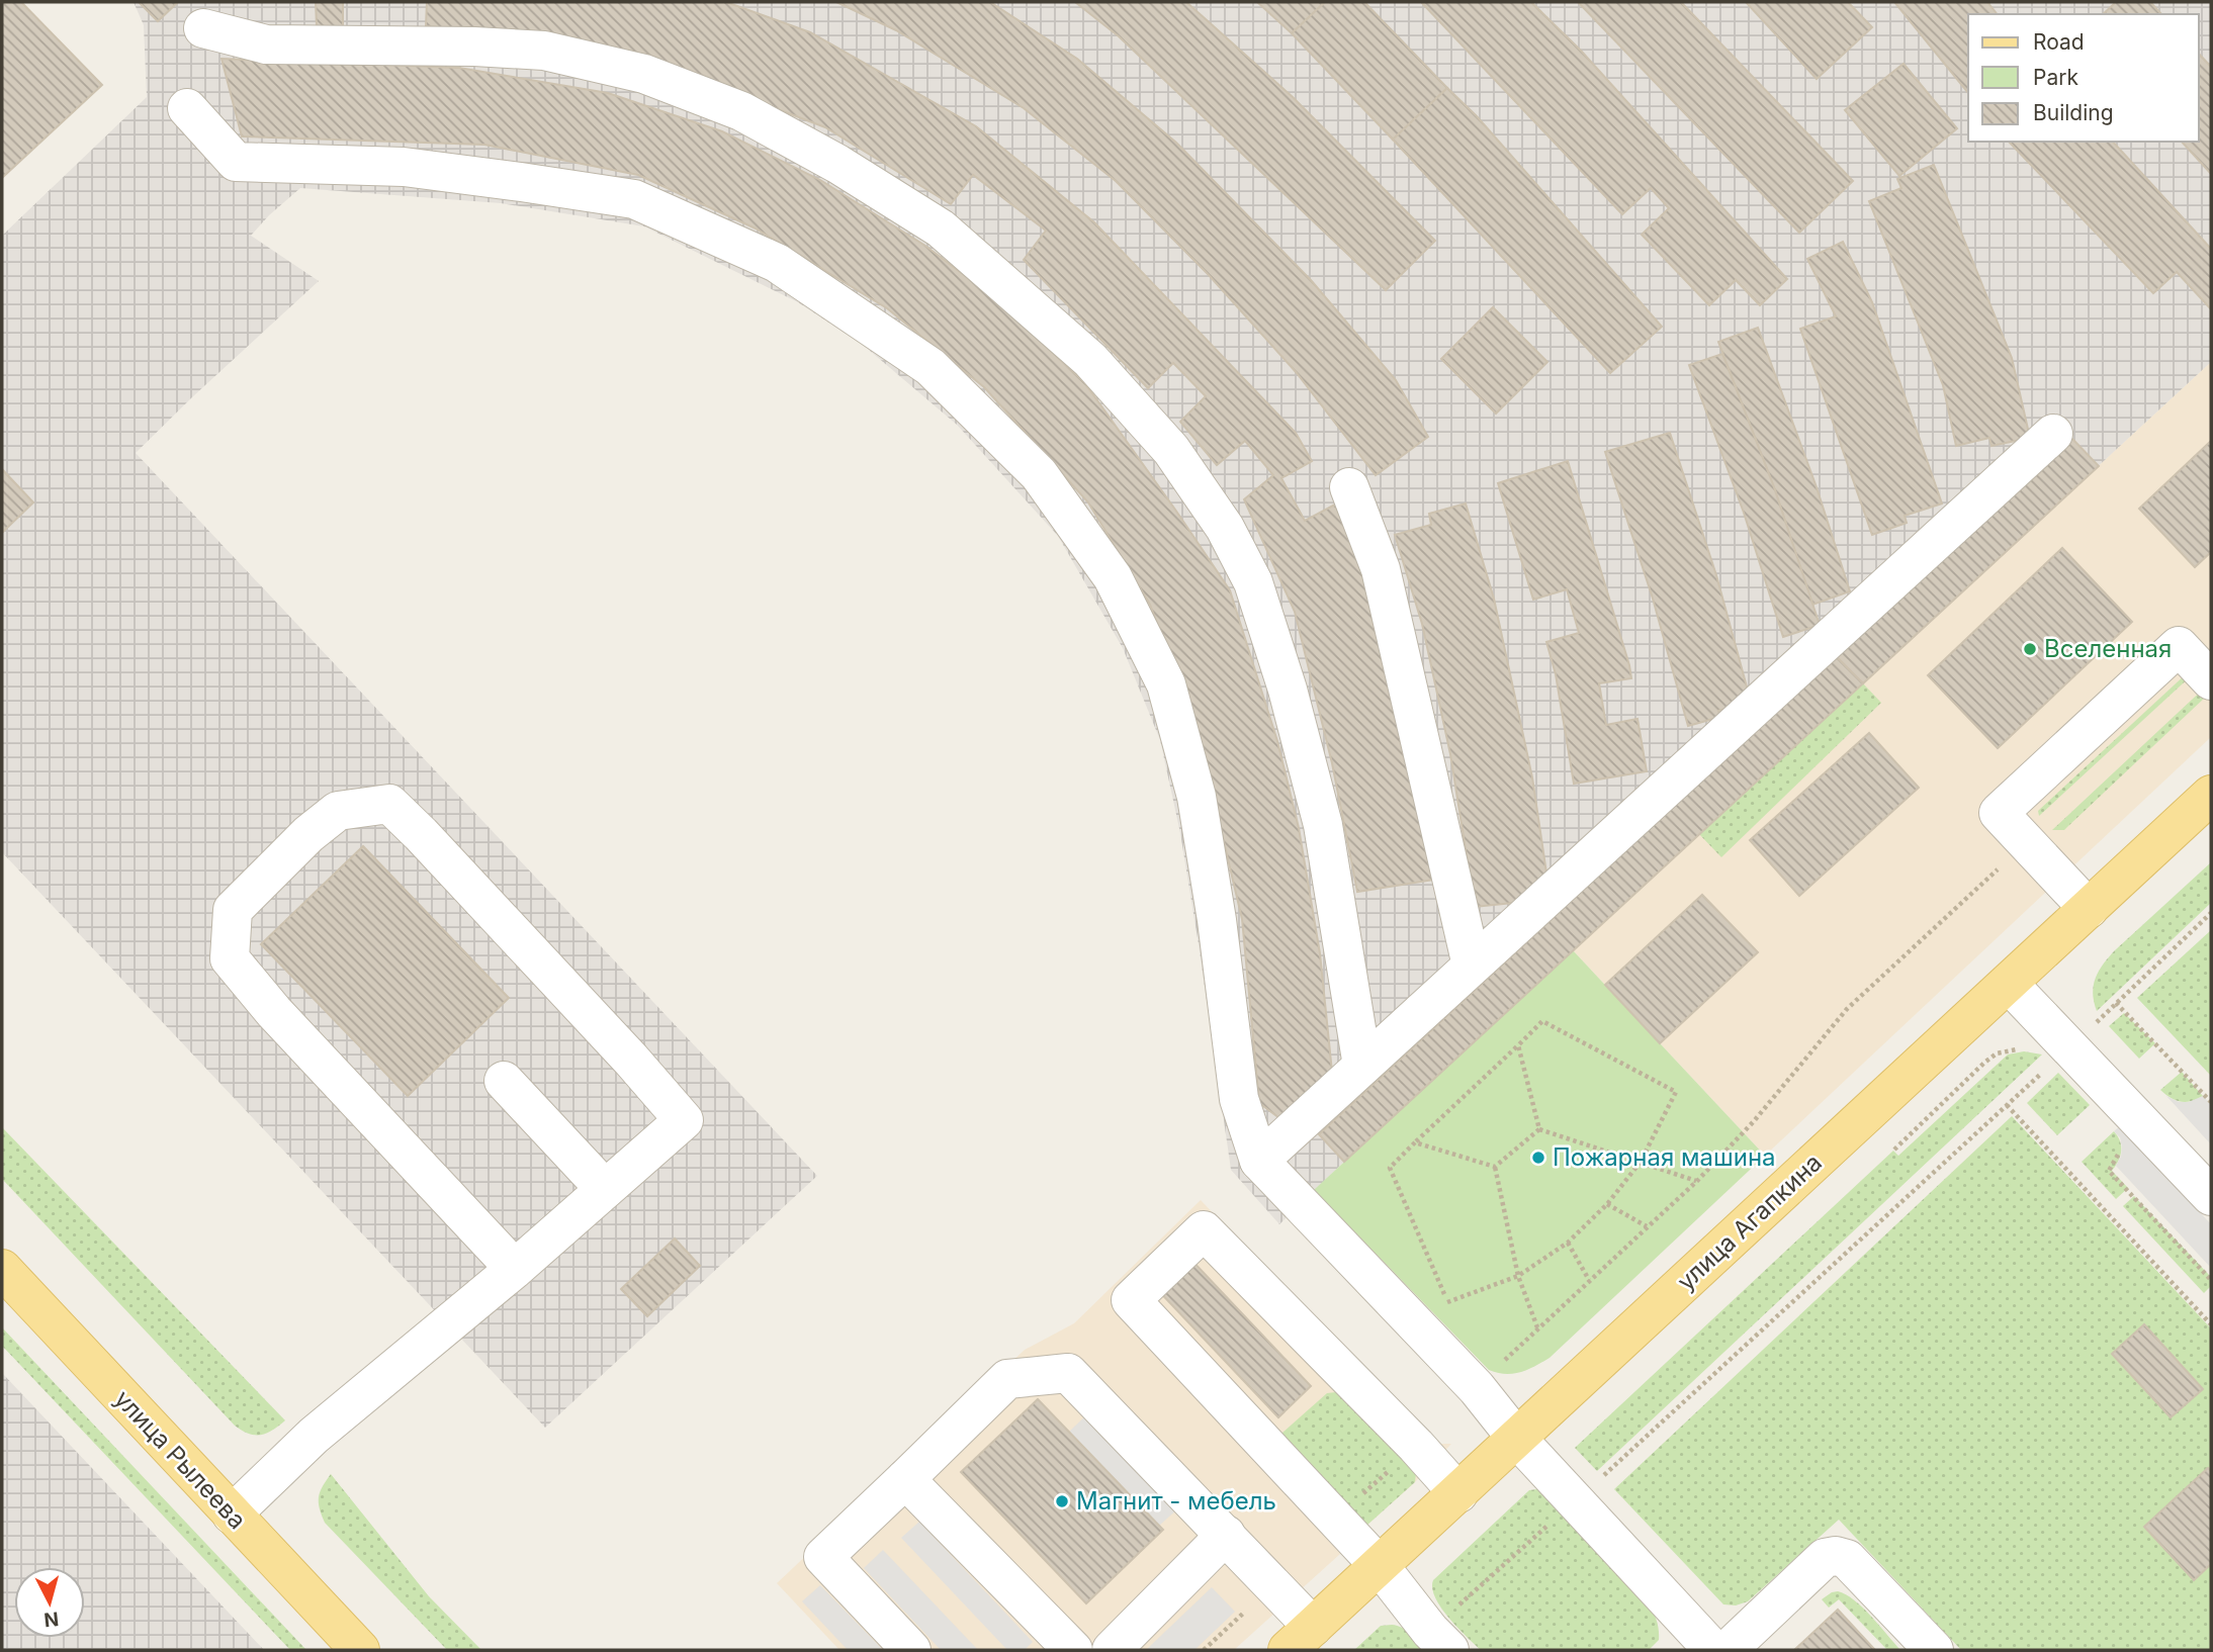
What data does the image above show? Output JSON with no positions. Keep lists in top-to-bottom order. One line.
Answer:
{"streets":{"main road":["улица Агапкина","улица Рылеева"]},"places":["Вселенная","Пожарная машина","Магнит - мебель"],"legend":["Road","Park","Building"],"north":"bottom"}
